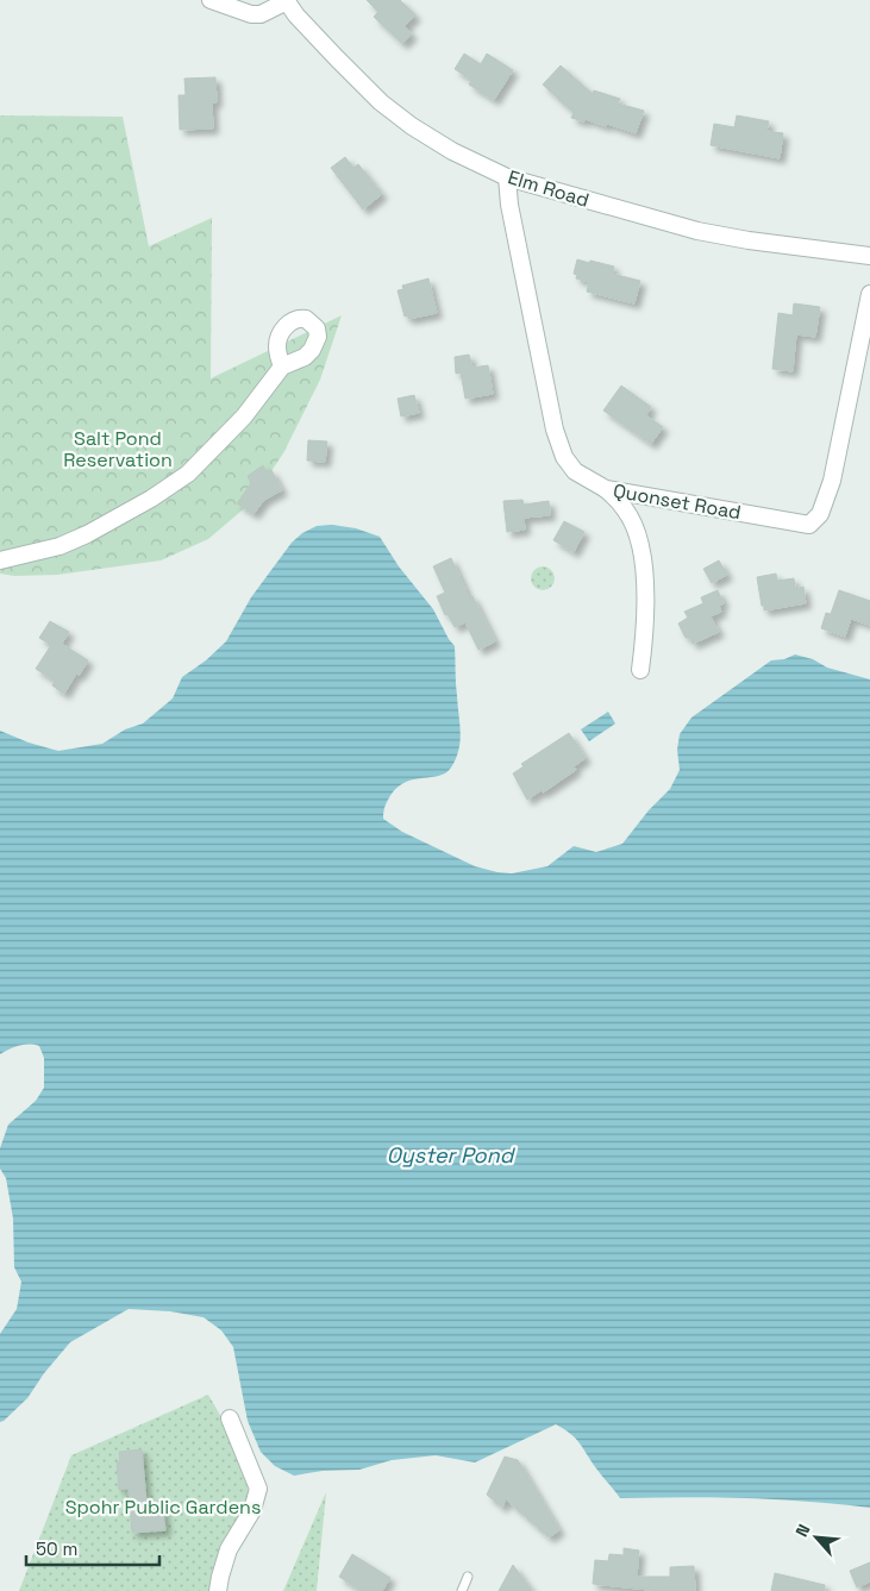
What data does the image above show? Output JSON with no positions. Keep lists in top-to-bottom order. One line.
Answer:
{"streets":{"street":["Elm Road","Quonset Road"]},"crossings":[["Elm Road","Quonset Road"]],"water":["Oyster Pond"],"parks":["Salt Pond Reservation","Spohr Public Gardens"],"scale_bar":"50 m","north":"top left"}
